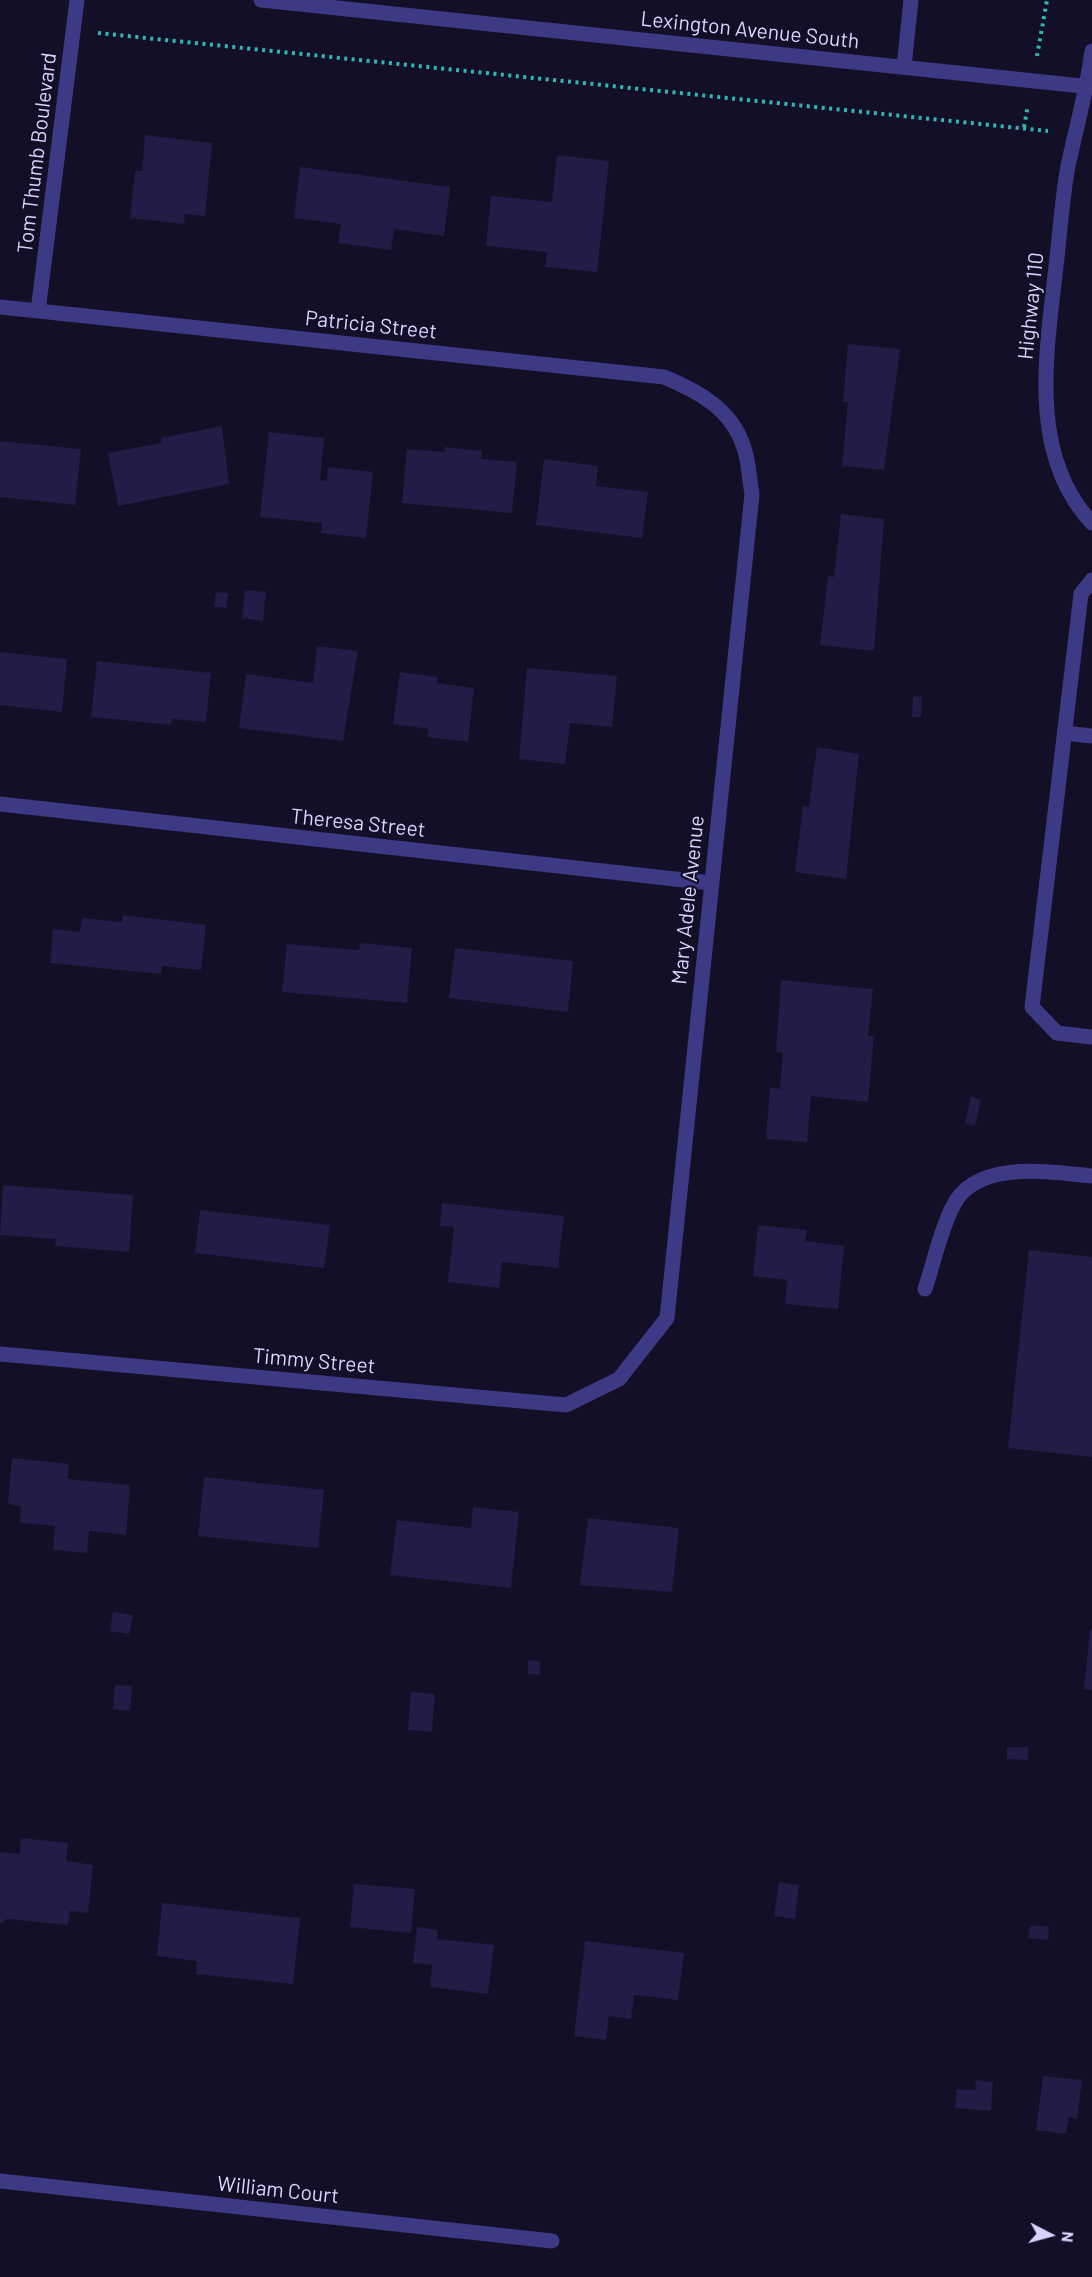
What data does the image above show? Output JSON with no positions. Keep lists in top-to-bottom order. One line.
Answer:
{"streets":{"street":["Lexington Avenue South","Tom Thumb Boulevard","Highway 110","Patricia Street","Theresa Street","Mary Adele Avenue","Timmy Street","William Court"]},"crossings":[["Lexington Avenue South","Highway 110"],["Tom Thumb Boulevard","Patricia Street"],["Patricia Street","Mary Adele Avenue"],["Theresa Street","Mary Adele Avenue"],["Mary Adele Avenue","Timmy Street"]],"north":"right"}
